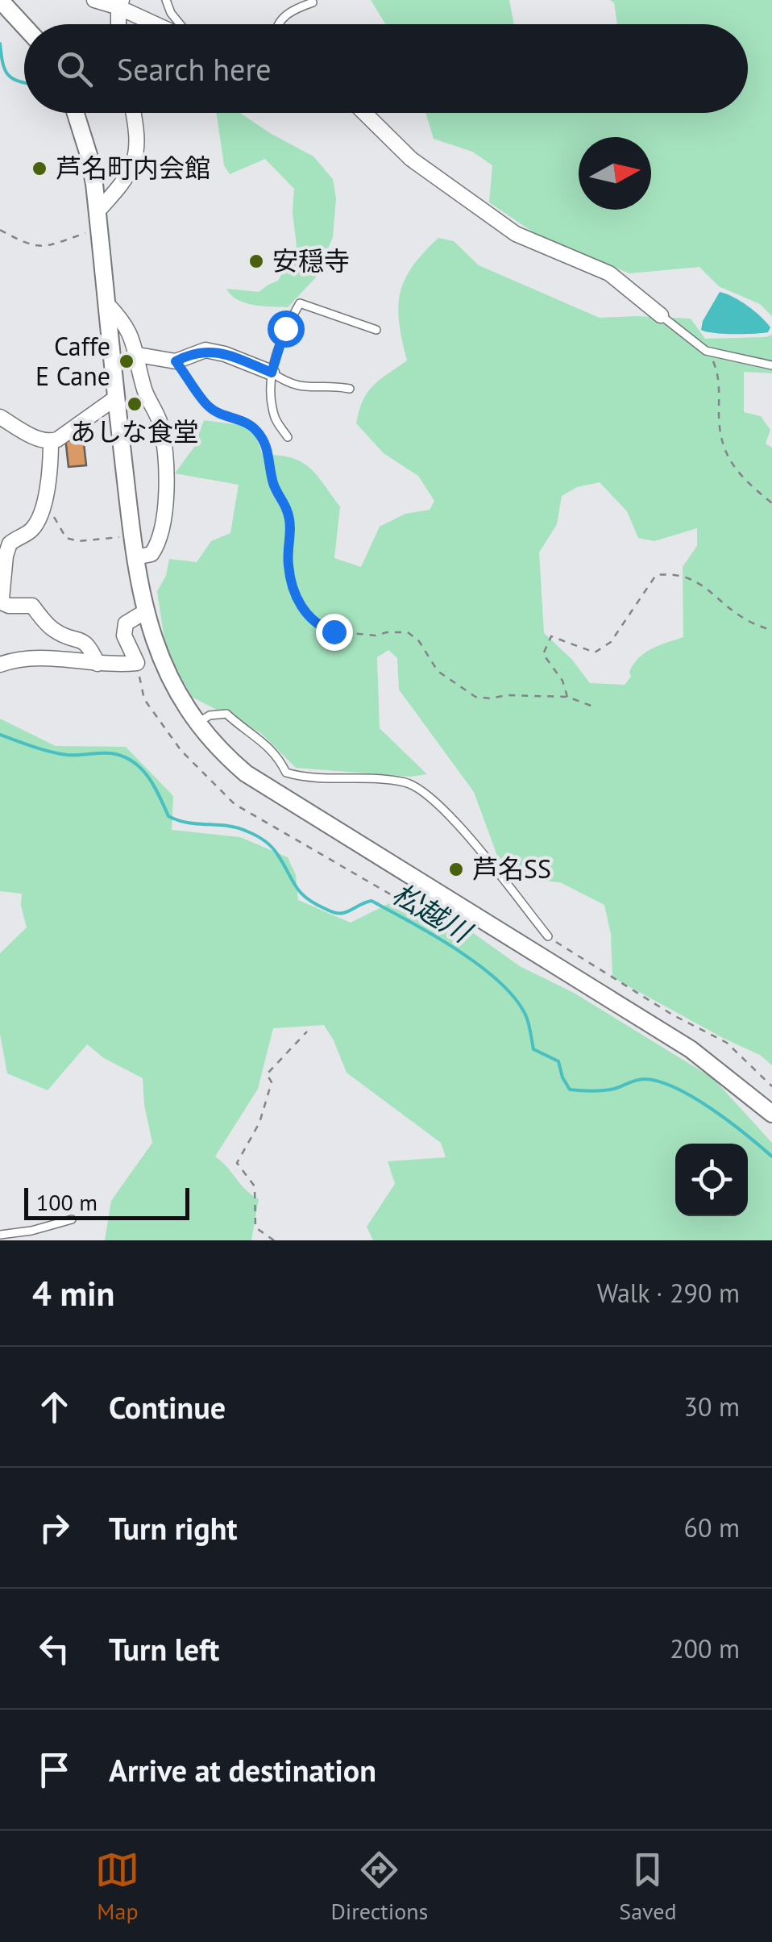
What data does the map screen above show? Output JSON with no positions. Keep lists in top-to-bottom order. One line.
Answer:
{"water":["松越川"],"places":["芦名町内会館","安穏寺","Caffe E Cane","あしな食堂","芦名SS"],"scale_bar":"100 m","north":"right","page":{"search":"Search here","scale":"100 m","heading":["4 min","Walk · 290 m"],"list":[["Continue","30 m"],["Turn right","60 m"],["Turn left","200 m"],"Arrive at destination"],"nav":["Map","Directions","Saved"]}}
